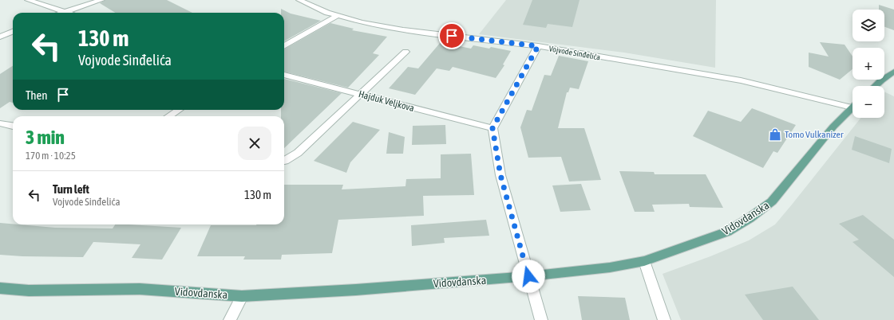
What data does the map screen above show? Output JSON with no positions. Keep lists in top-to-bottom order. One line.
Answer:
{"streets":{"main road":["Vidovdanska"],"street":["Vojvode Sinđelića","Hajduk Veljkova"]},"places":{"shop":["Tomo Vulkanizer"]},"page":{"map_buttons":["+","−"],"turn":["130 m","Vojvode Sinđelića"],"then":"Then","heading":["3 min","170 m · 10:25"],"list":[{"name":"Turn left","note":"Vojvode Sinđelića","value":"130 m"}]}}
